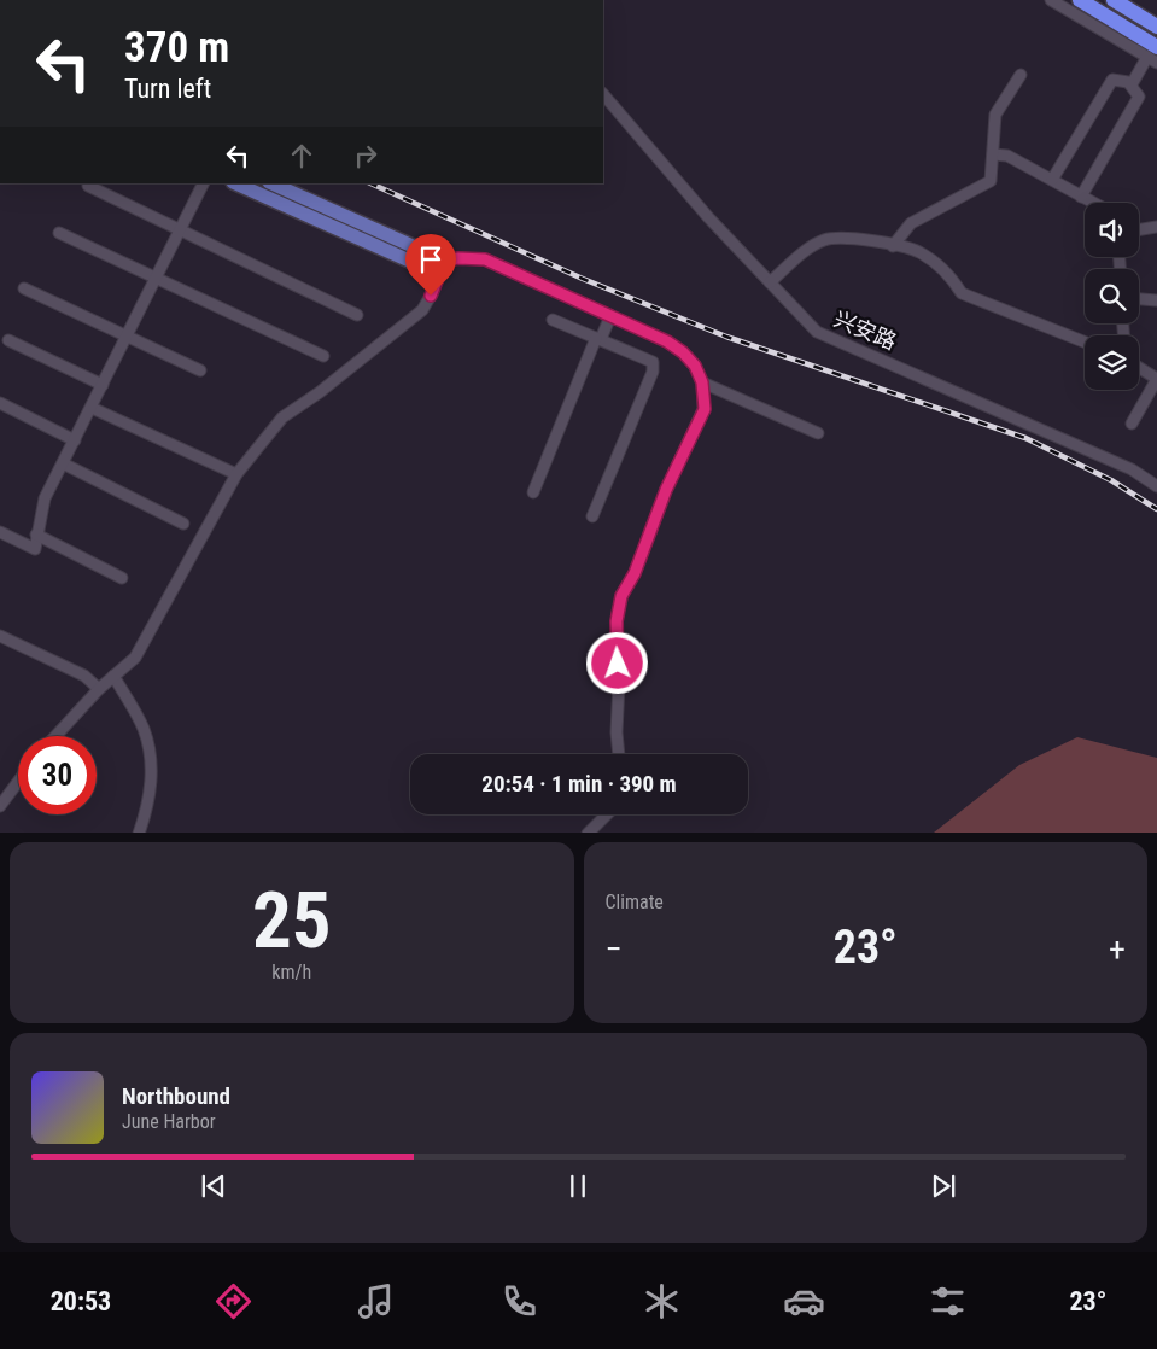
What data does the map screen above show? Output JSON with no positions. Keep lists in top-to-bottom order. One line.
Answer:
{"streets":{"street":["兴安路"]},"page":{"turn":["370 m","Turn left"],"limit":"30","trip":"20:54 · 1 min · 390 m","tile":[["25","km/h"],"Climate"],"heat":["−","23°","+"],"song":["Northbound","June Harbor"],"tabs":["20:53","23°"]}}
